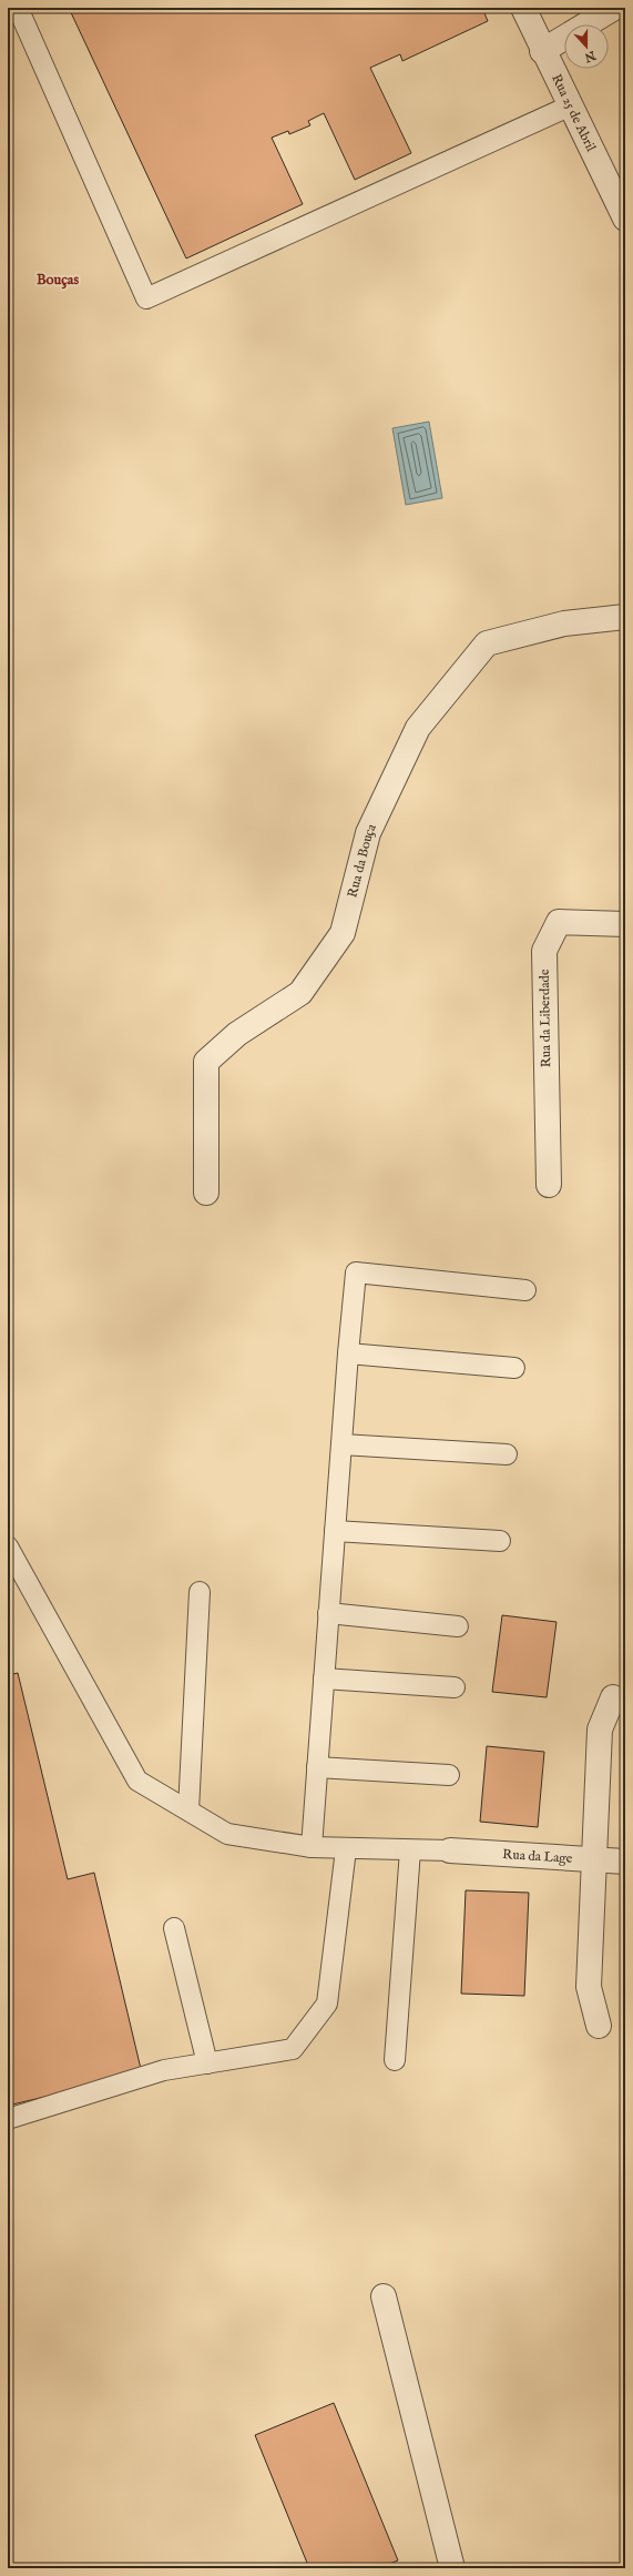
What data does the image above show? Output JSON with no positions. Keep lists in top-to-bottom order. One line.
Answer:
{"streets":{"street":["Rua 25 de Abril","Rua da Bouça","Rua da Liberdade","Rua da Lage"]},"districts":["Bouças"],"north":"bottom"}
